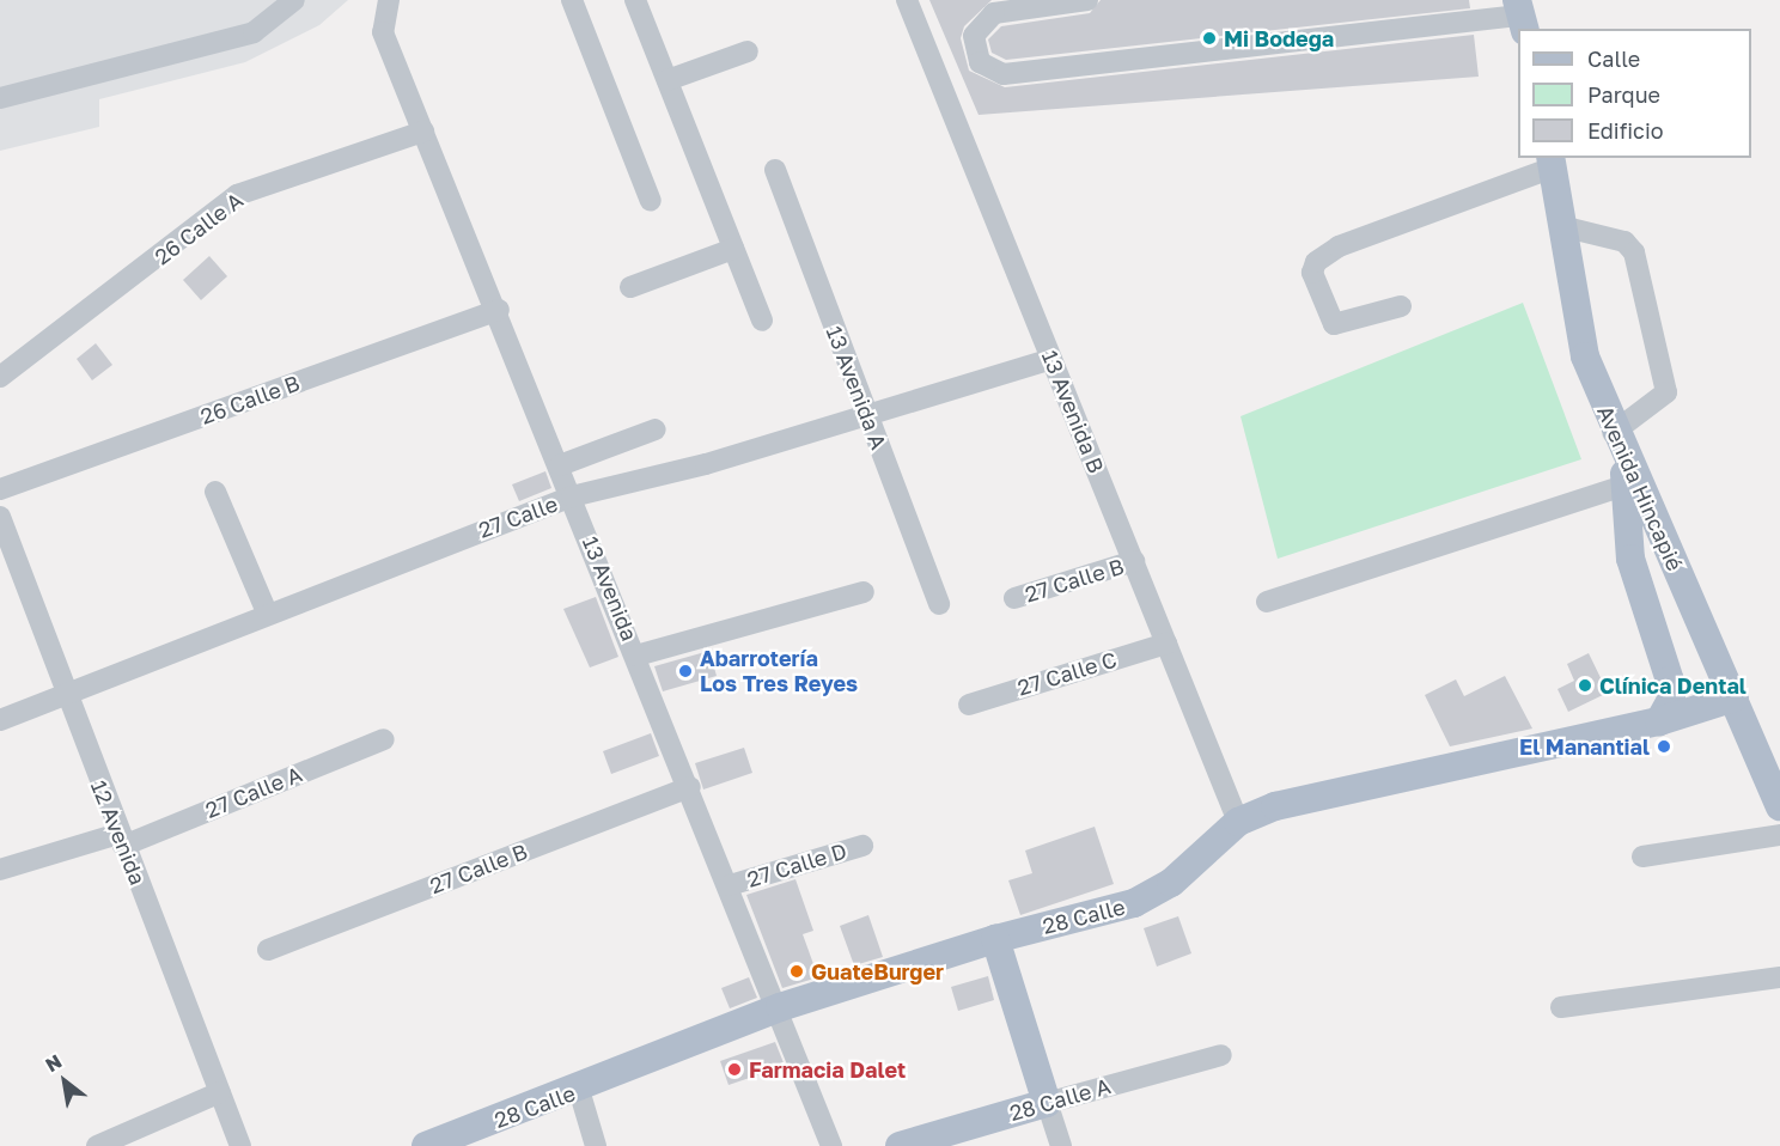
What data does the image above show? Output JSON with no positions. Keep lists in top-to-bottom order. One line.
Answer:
{"streets":{"main road":["Avenida Hincapié","28 Calle","28 Calle A"],"street":["26 Calle A","13 Avenida A","26 Calle B","13 Avenida B","27 Calle","27 Calle B","13 Avenida","27 Calle C","27 Calle A","12 Avenida","27 Calle D"]},"crossings":[["26 Calle A","13 Avenida"],["13 Avenida A","27 Calle"],["26 Calle B","13 Avenida"],["13 Avenida B","27 Calle"],["13 Avenida B","27 Calle B"],["13 Avenida B","27 Calle C"],["13 Avenida B","28 Calle"],["Avenida Hincapié","28 Calle"],["27 Calle","13 Avenida"],["27 Calle","12 Avenida"],["27 Calle B","13 Avenida"],["13 Avenida","27 Calle D"],["13 Avenida","28 Calle"],["27 Calle A","12 Avenida"]],"places":["Mi Bodega","Abarrotería Los Tres Reyes","Clínica Dental","El Manantial","GuateBurger","Farmacia Dalet"],"legend":["Calle","Parque","Edificio"],"north":"top left"}
